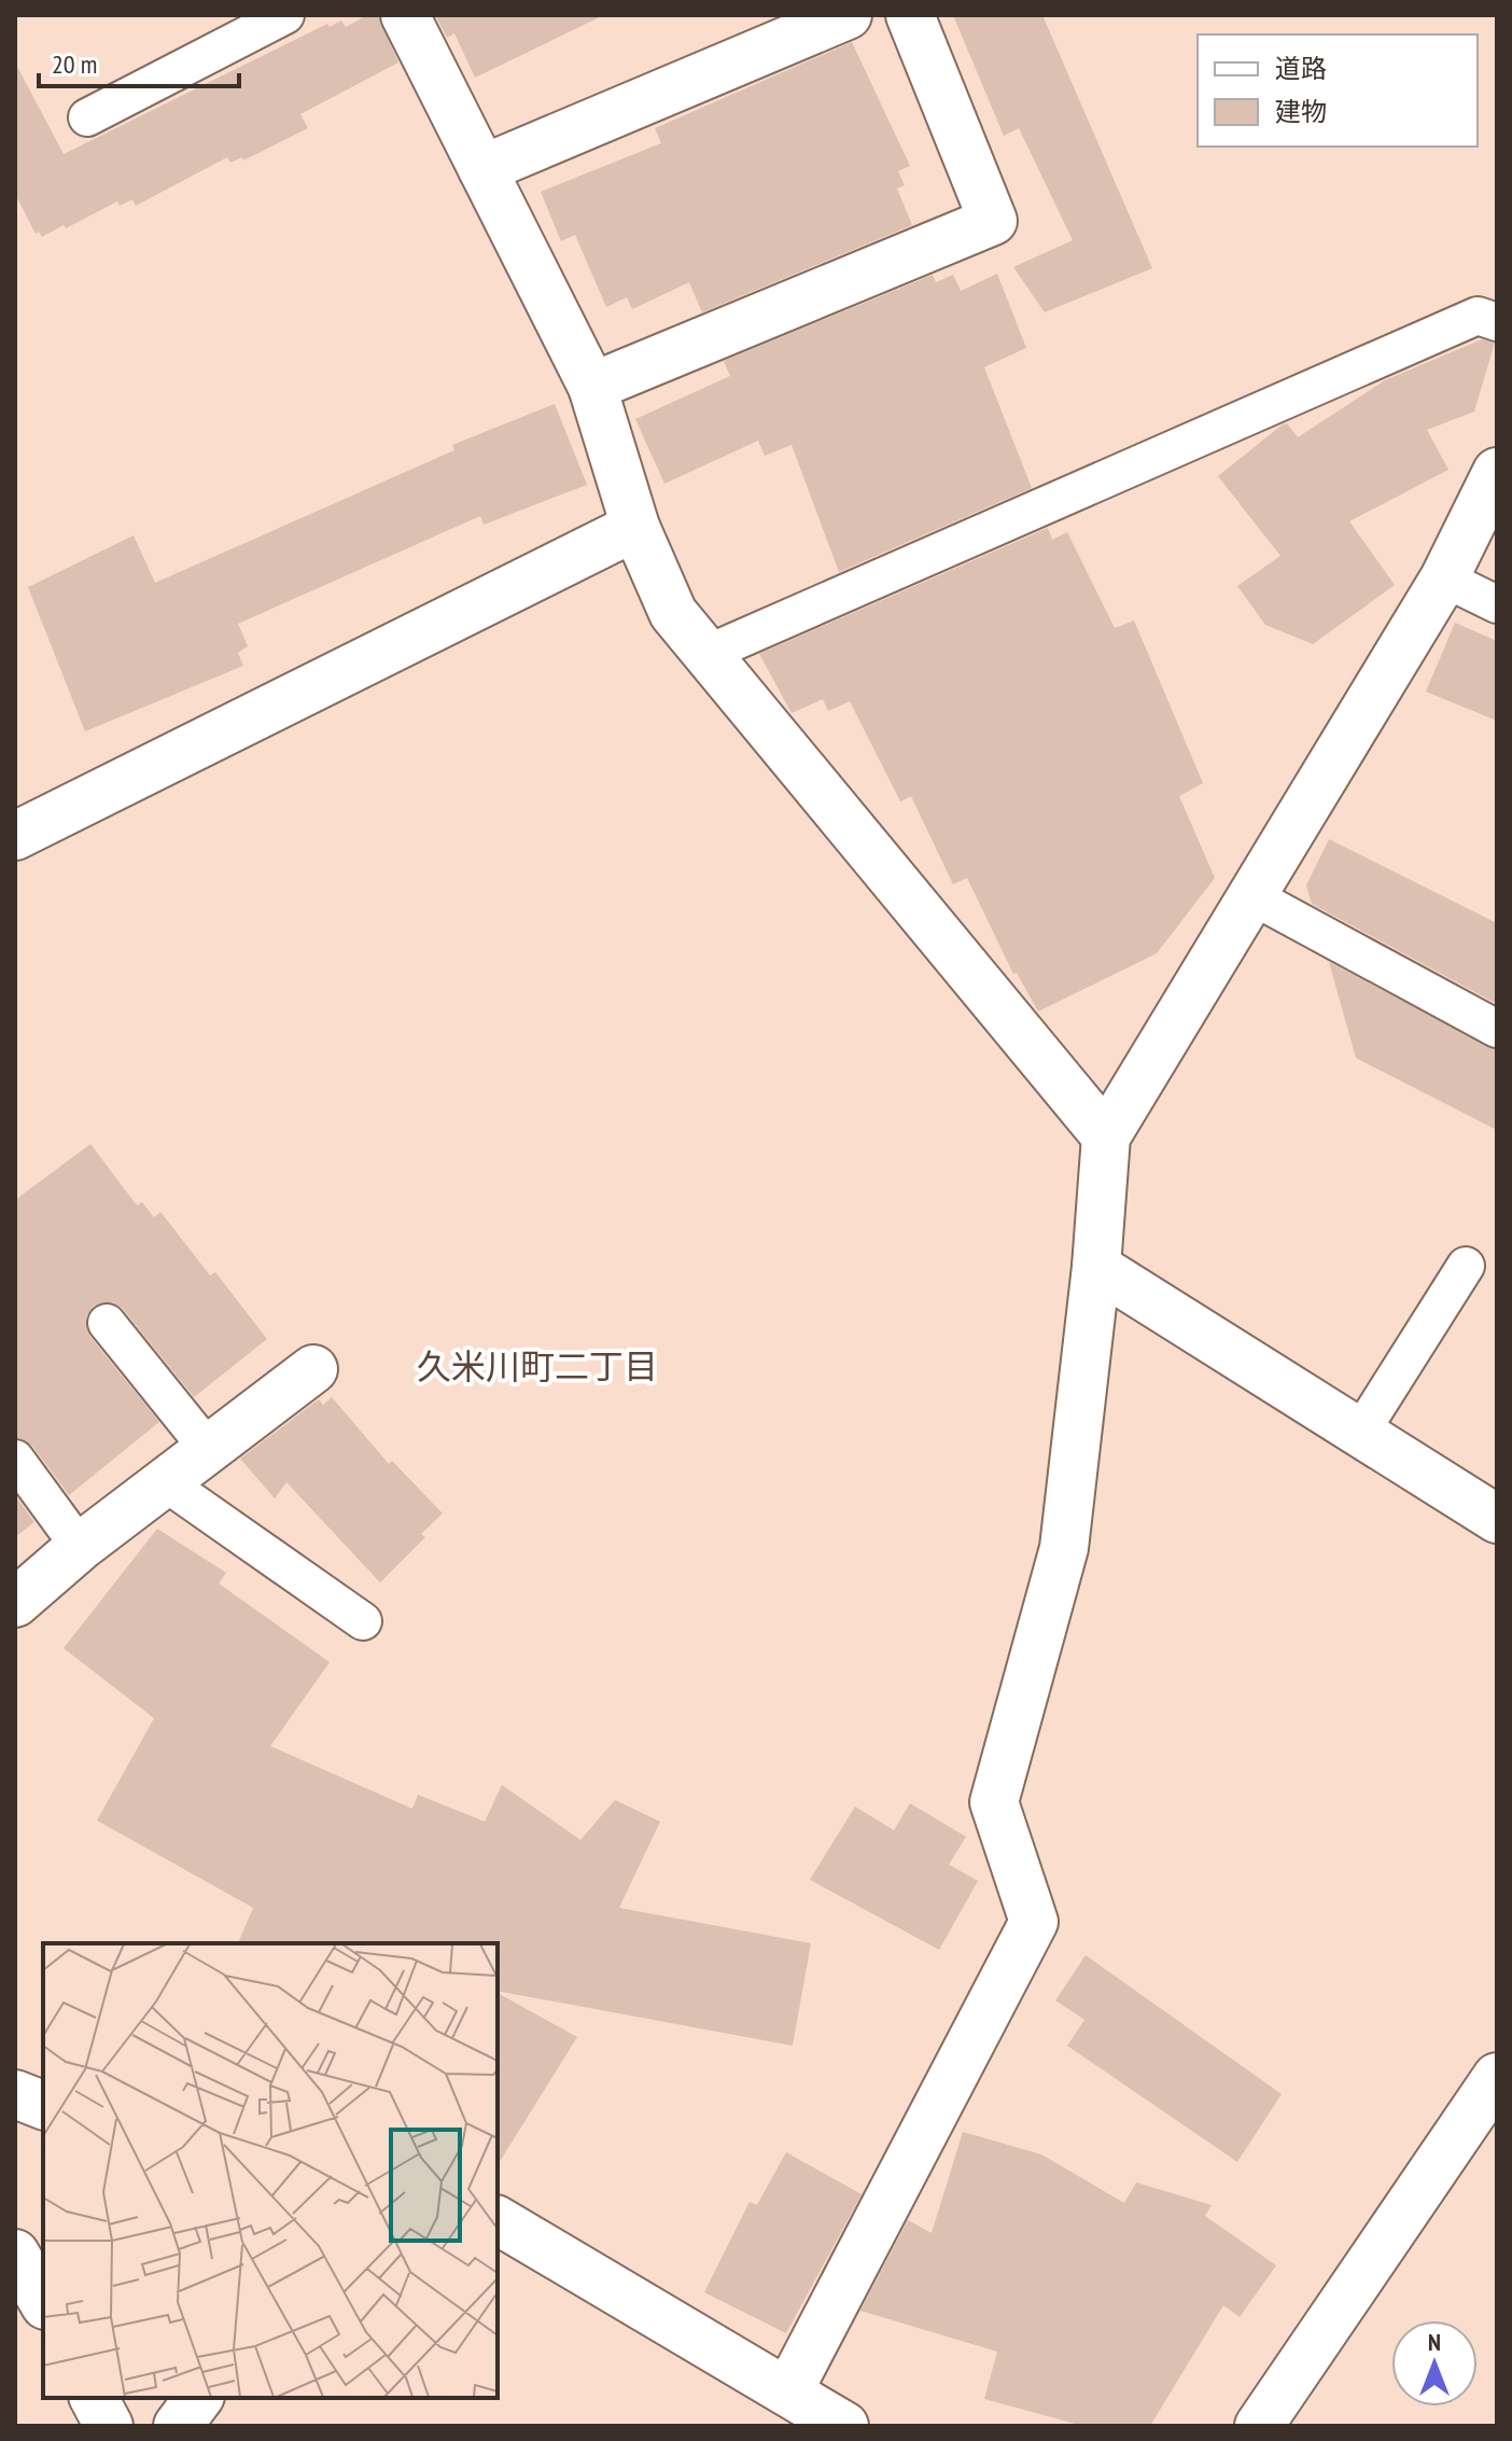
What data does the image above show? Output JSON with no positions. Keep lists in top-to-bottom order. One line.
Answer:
{"districts":["久米川町二丁目"],"legend":["道路","建物"],"scale_bar":"20 m","north":"top"}
